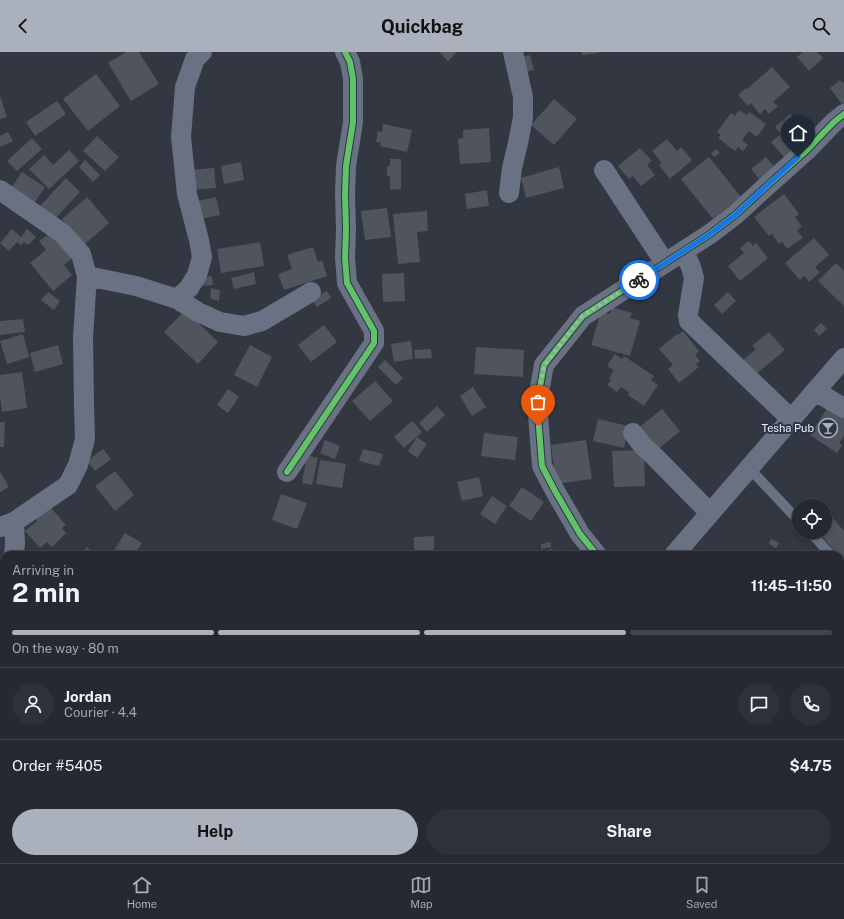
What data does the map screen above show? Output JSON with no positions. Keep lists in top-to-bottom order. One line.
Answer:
{"places":{"bar":["Tesha Pub"]},"page":{"header":"Quickbag","heading":["2 min","Arriving in","11:45–11:50"],"panel":["Jordan","Courier · 4.4","Order #5405","$4.75"],"bar":"On the way · 80 m","buttons":["Help","Share"],"tabs":["Home","Map","Saved"]}}
